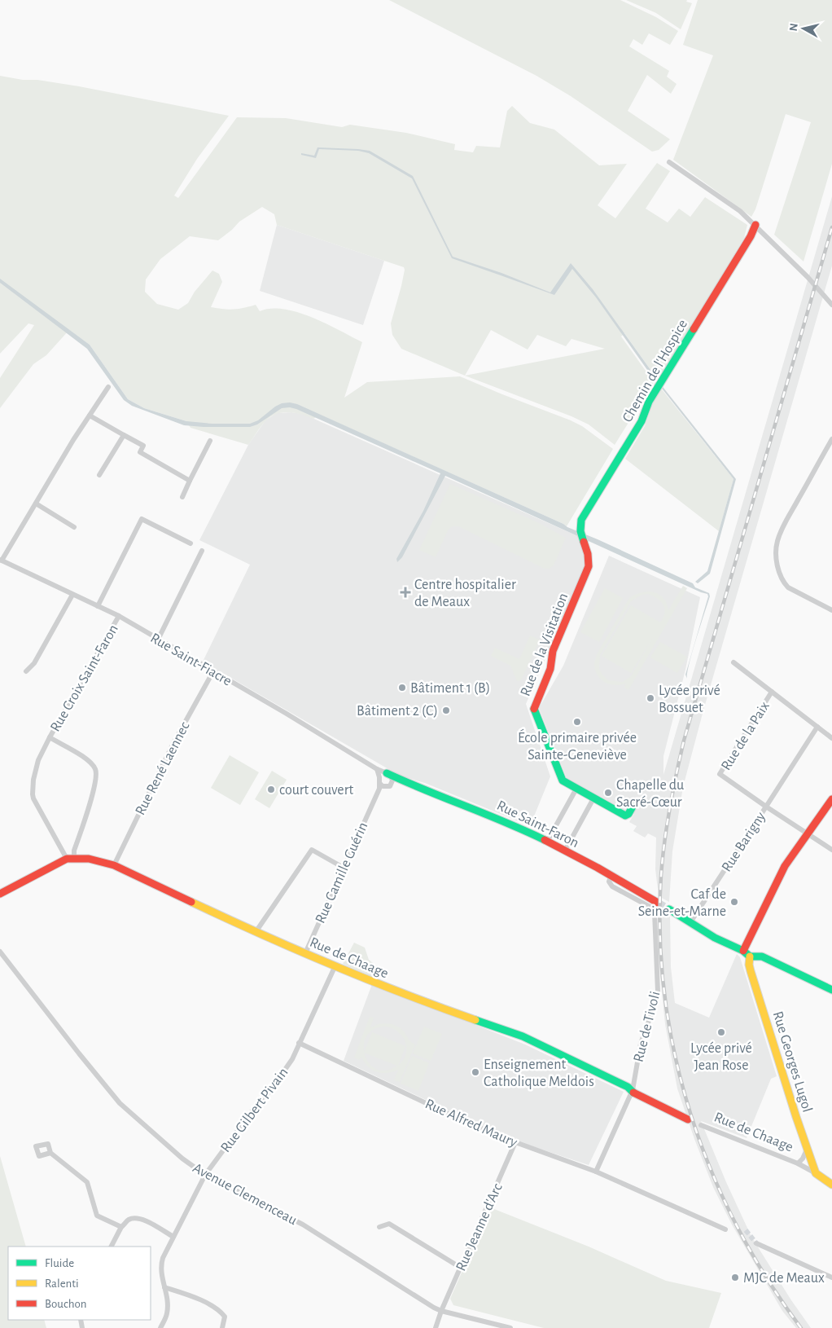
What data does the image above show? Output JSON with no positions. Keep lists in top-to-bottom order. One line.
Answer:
{"streets":{"street":["Chemin de l'Hospice","Rue de la Visitation","Rue Saint-Fiacre","Rue Croix Saint-Faron","Rue de la Paix","Rue René Laennec","Rue Saint-Faron","Rue Barigny","Rue Camille Guérin","Rue de Chaage","Rue de Tivoli","Rue Georges Lugol","Rue Gilbert Pivain","Rue Alfred Maury","Avenue Clemenceau","Rue Jeanne d'Arc"]},"crossings":[["Chemin de l'Hospice","Rue de la Visitation"],["Rue Saint-Fiacre","Rue Croix Saint-Faron"],["Rue Saint-Fiacre","Rue René Laennec"],["Rue Saint-Fiacre","Rue Saint-Faron"],["Rue Croix Saint-Faron","Rue de Chaage"],["Rue de la Paix","Rue Barigny"],["Rue René Laennec","Rue de Chaage"],["Rue Saint-Faron","Rue de Tivoli"],["Rue Camille Guérin","Rue de Chaage"],["Rue de Chaage","Rue de Tivoli"],["Rue de Chaage","Rue Georges Lugol"],["Rue de Tivoli","Rue Alfred Maury"],["Rue Gilbert Pivain","Rue Alfred Maury"],["Rue Gilbert Pivain","Avenue Clemenceau"],["Rue Alfred Maury","Rue Jeanne d'Arc"],["Avenue Clemenceau","Rue Jeanne d'Arc"]],"places":{"health":["Centre hospitalier de Meaux"],"other":["Bâtiment 1 (B)","Lycée privé Bossuet","Bâtiment 2 (C)","École primaire privée Sainte-Geneviève","court couvert","Chapelle du Sacré-Cœur","Caf de Seine-et-Marne","Lycée privé Jean Rose","Enseignement Catholique Meldois","MJC de Meaux"]},"legend":["Fluide","Ralenti","Bouchon"],"north":"left"}
